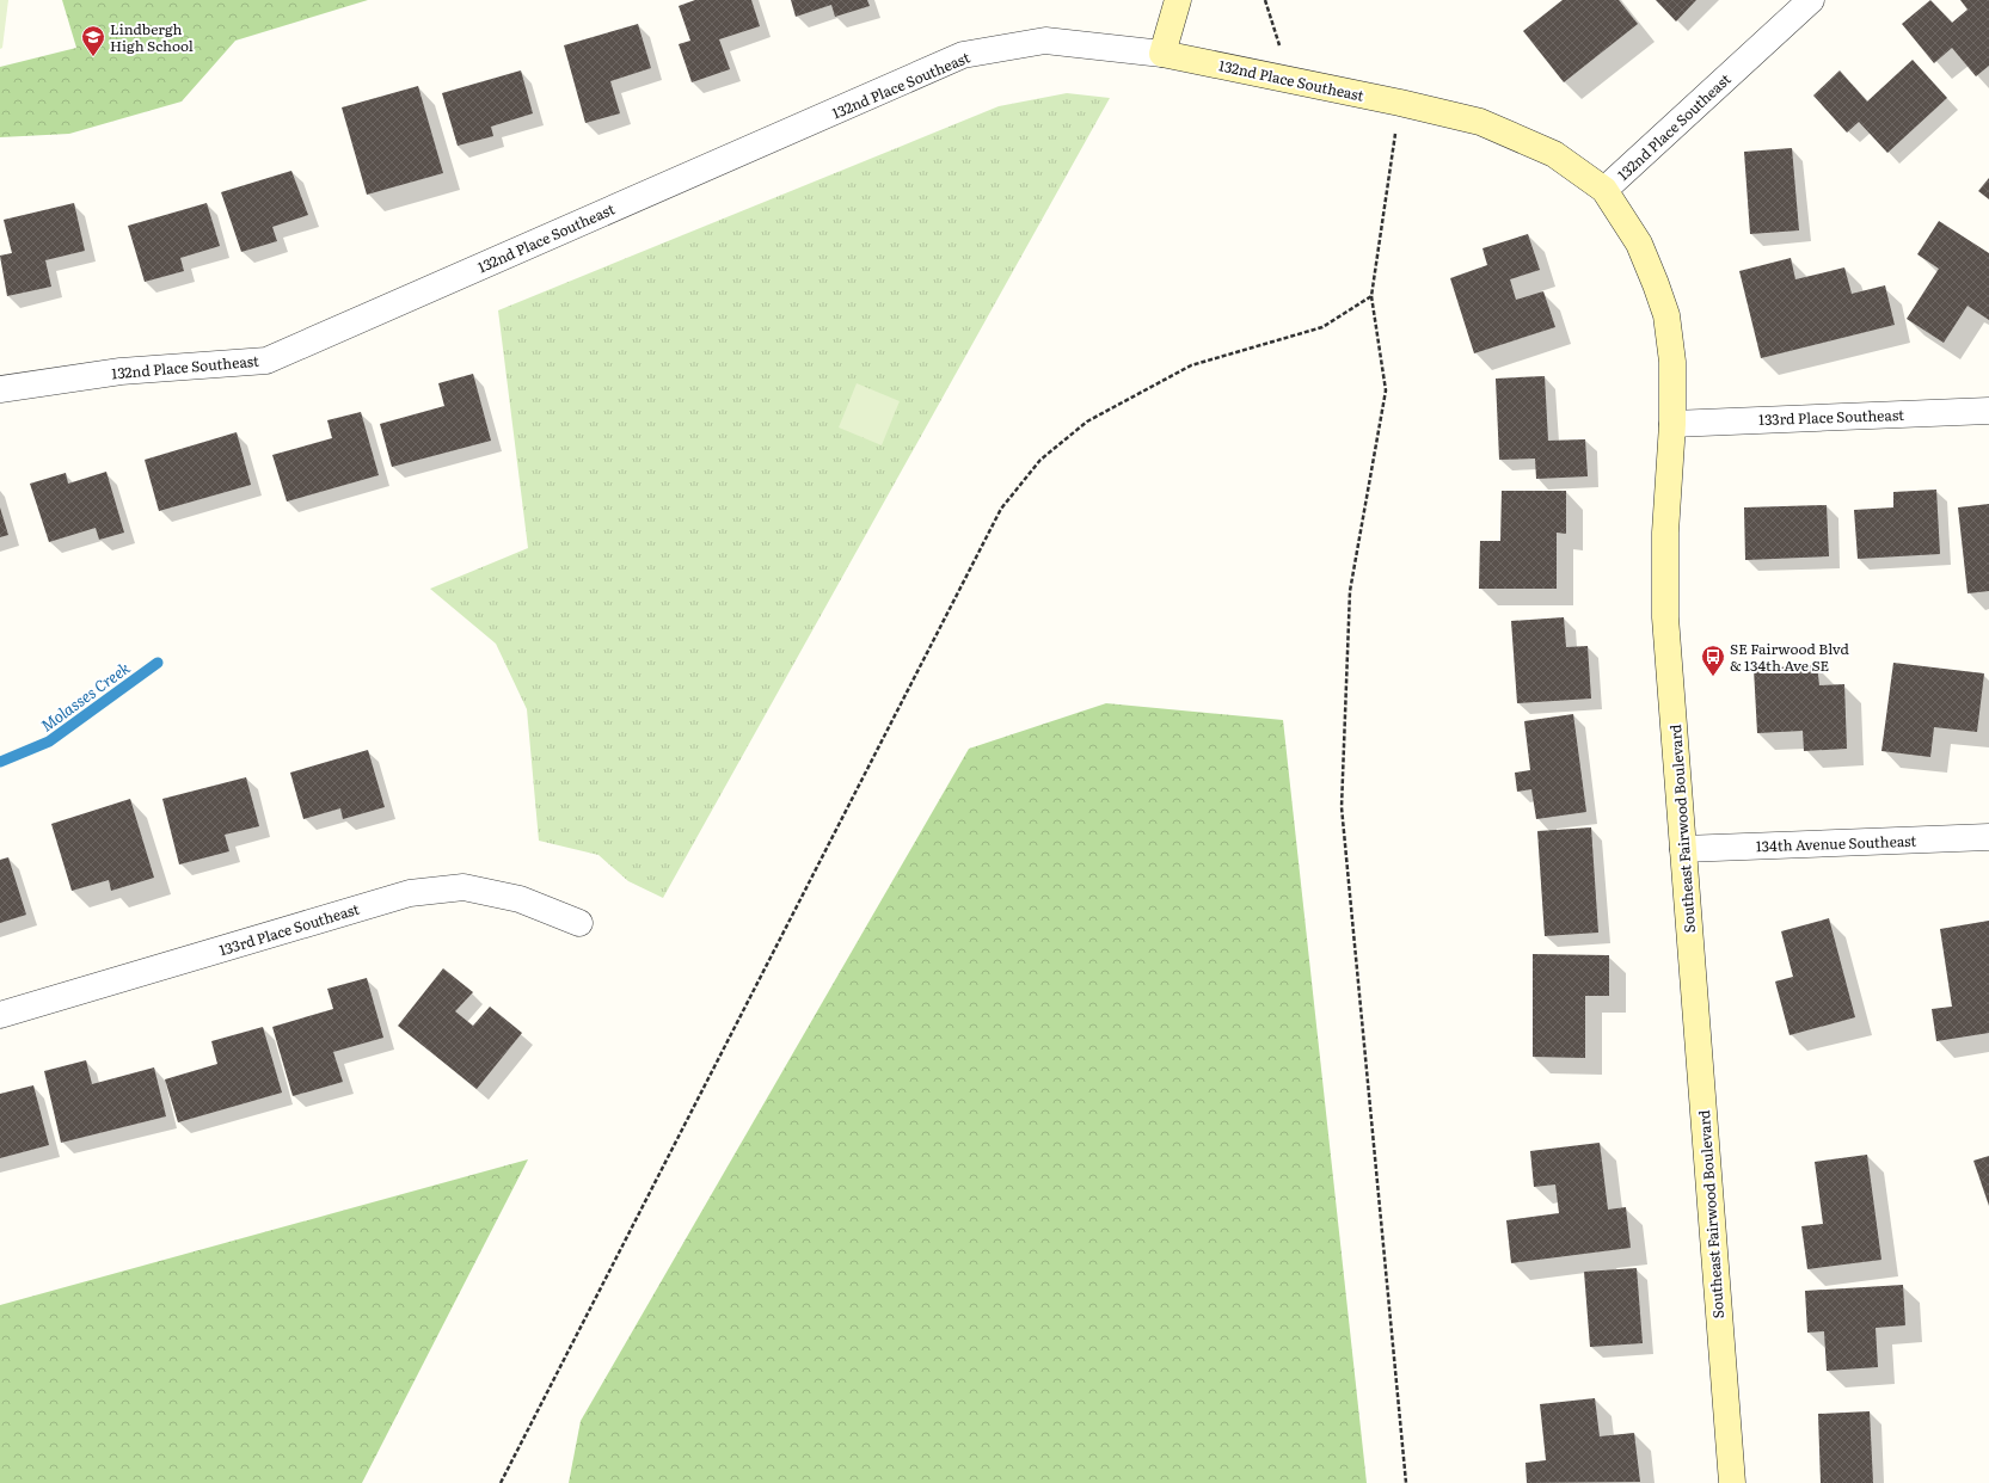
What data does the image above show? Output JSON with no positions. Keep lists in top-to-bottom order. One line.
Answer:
{"streets":{"street":["132nd Place Southeast","133rd Place Southeast","Southeast Fairwood Boulevard","134th Avenue Southeast"]},"crossings":[["132nd Place Southeast","Southeast Fairwood Boulevard"],["133rd Place Southeast","Southeast Fairwood Boulevard"],["Southeast Fairwood Boulevard","134th Avenue Southeast"]],"water":["Molasses Creek"],"places":{"school or university":["Lindbergh High School"],"bus stop":["SE Fairwood Blvd & 134th Ave SE"]}}
